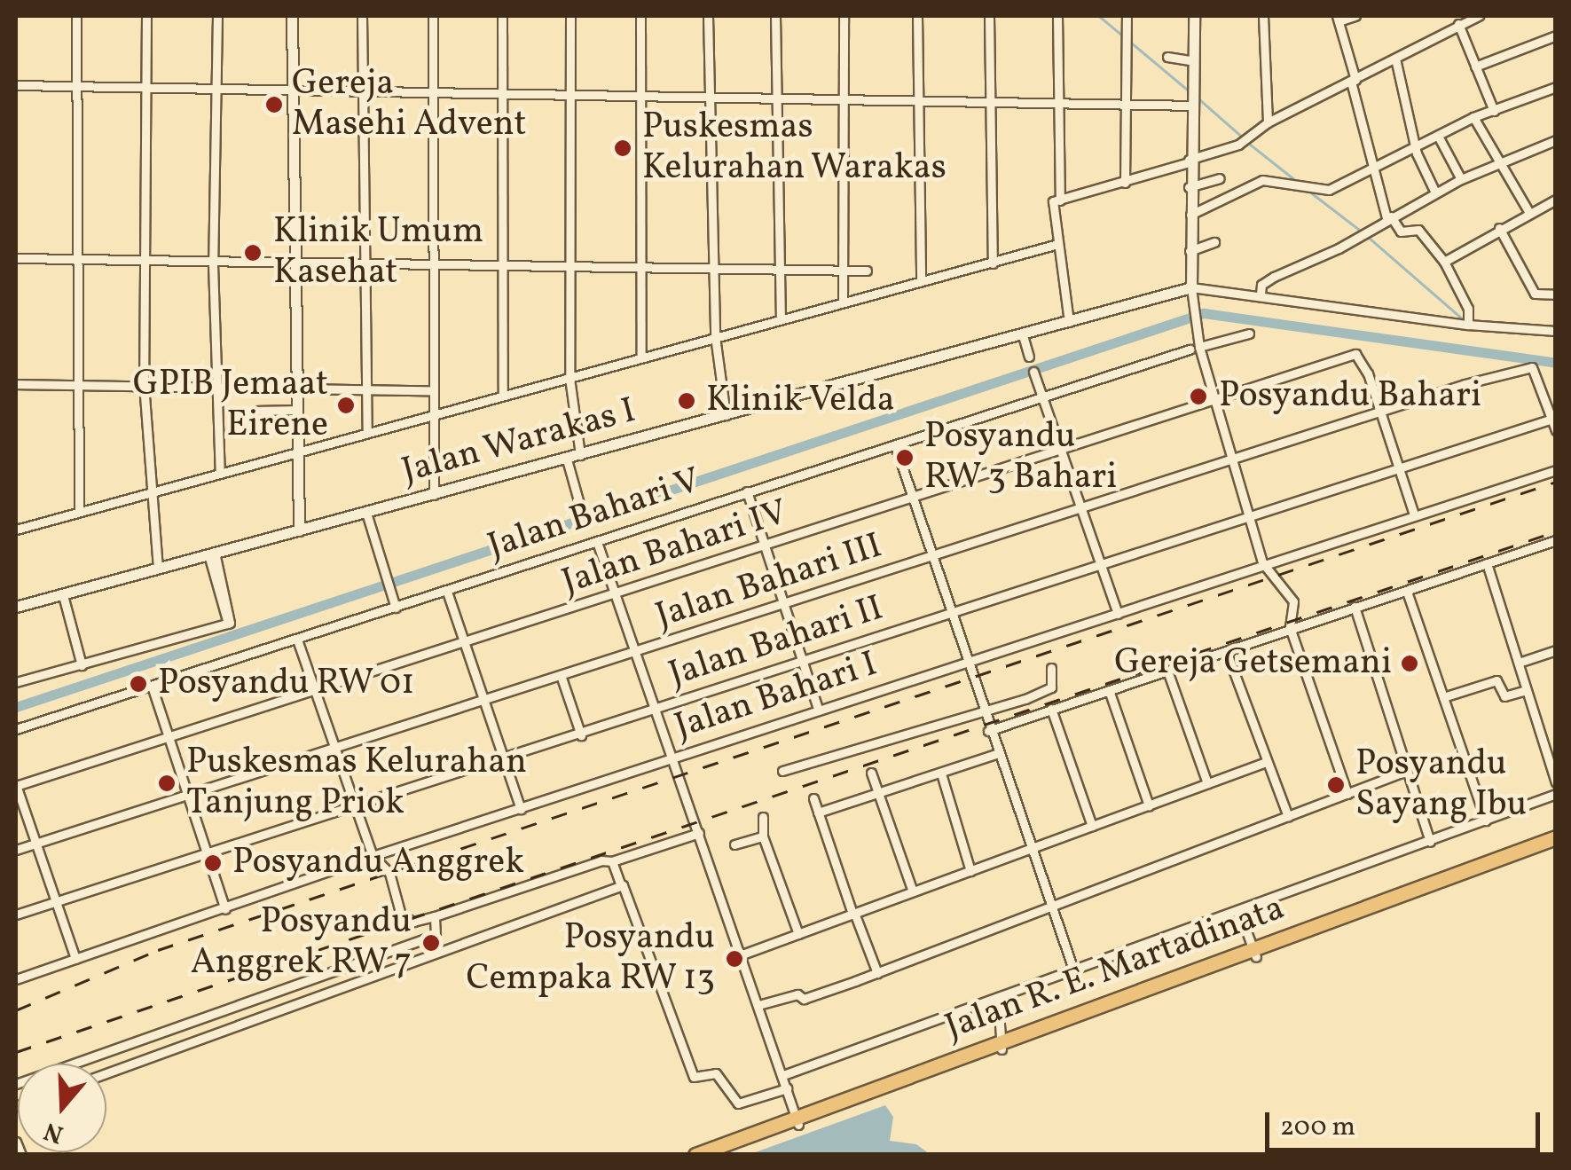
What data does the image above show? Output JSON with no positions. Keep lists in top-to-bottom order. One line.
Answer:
{"streets":{"highway":["Jalan R. E. Martadinata"],"street":["Jalan Warakas I","Jalan Bahari V","Jalan Bahari IV","Jalan Bahari III","Jalan Bahari II","Jalan Bahari I"]},"crossings":[["Jalan Bahari IV","Jalan Bahari III"],["Jalan Bahari III","Jalan Bahari II"]],"places":["Gereja Masehi Advent","Puskesmas Kelurahan Warakas","Klinik Umum Kasehat","Posyandu Bahari","Klinik Velda","GPIB Jemaat Eirene","Posyandu RW 3 Bahari","Gereja Getsemani","Posyandu RW 01","Puskesmas Kelurahan Tanjung Priok","Posyandu Sayang Ibu","Posyandu Anggrek","Posyandu Anggrek RW 7","Posyandu Cempaka RW 13"],"scale_bar":"200 m","north":"bottom"}
